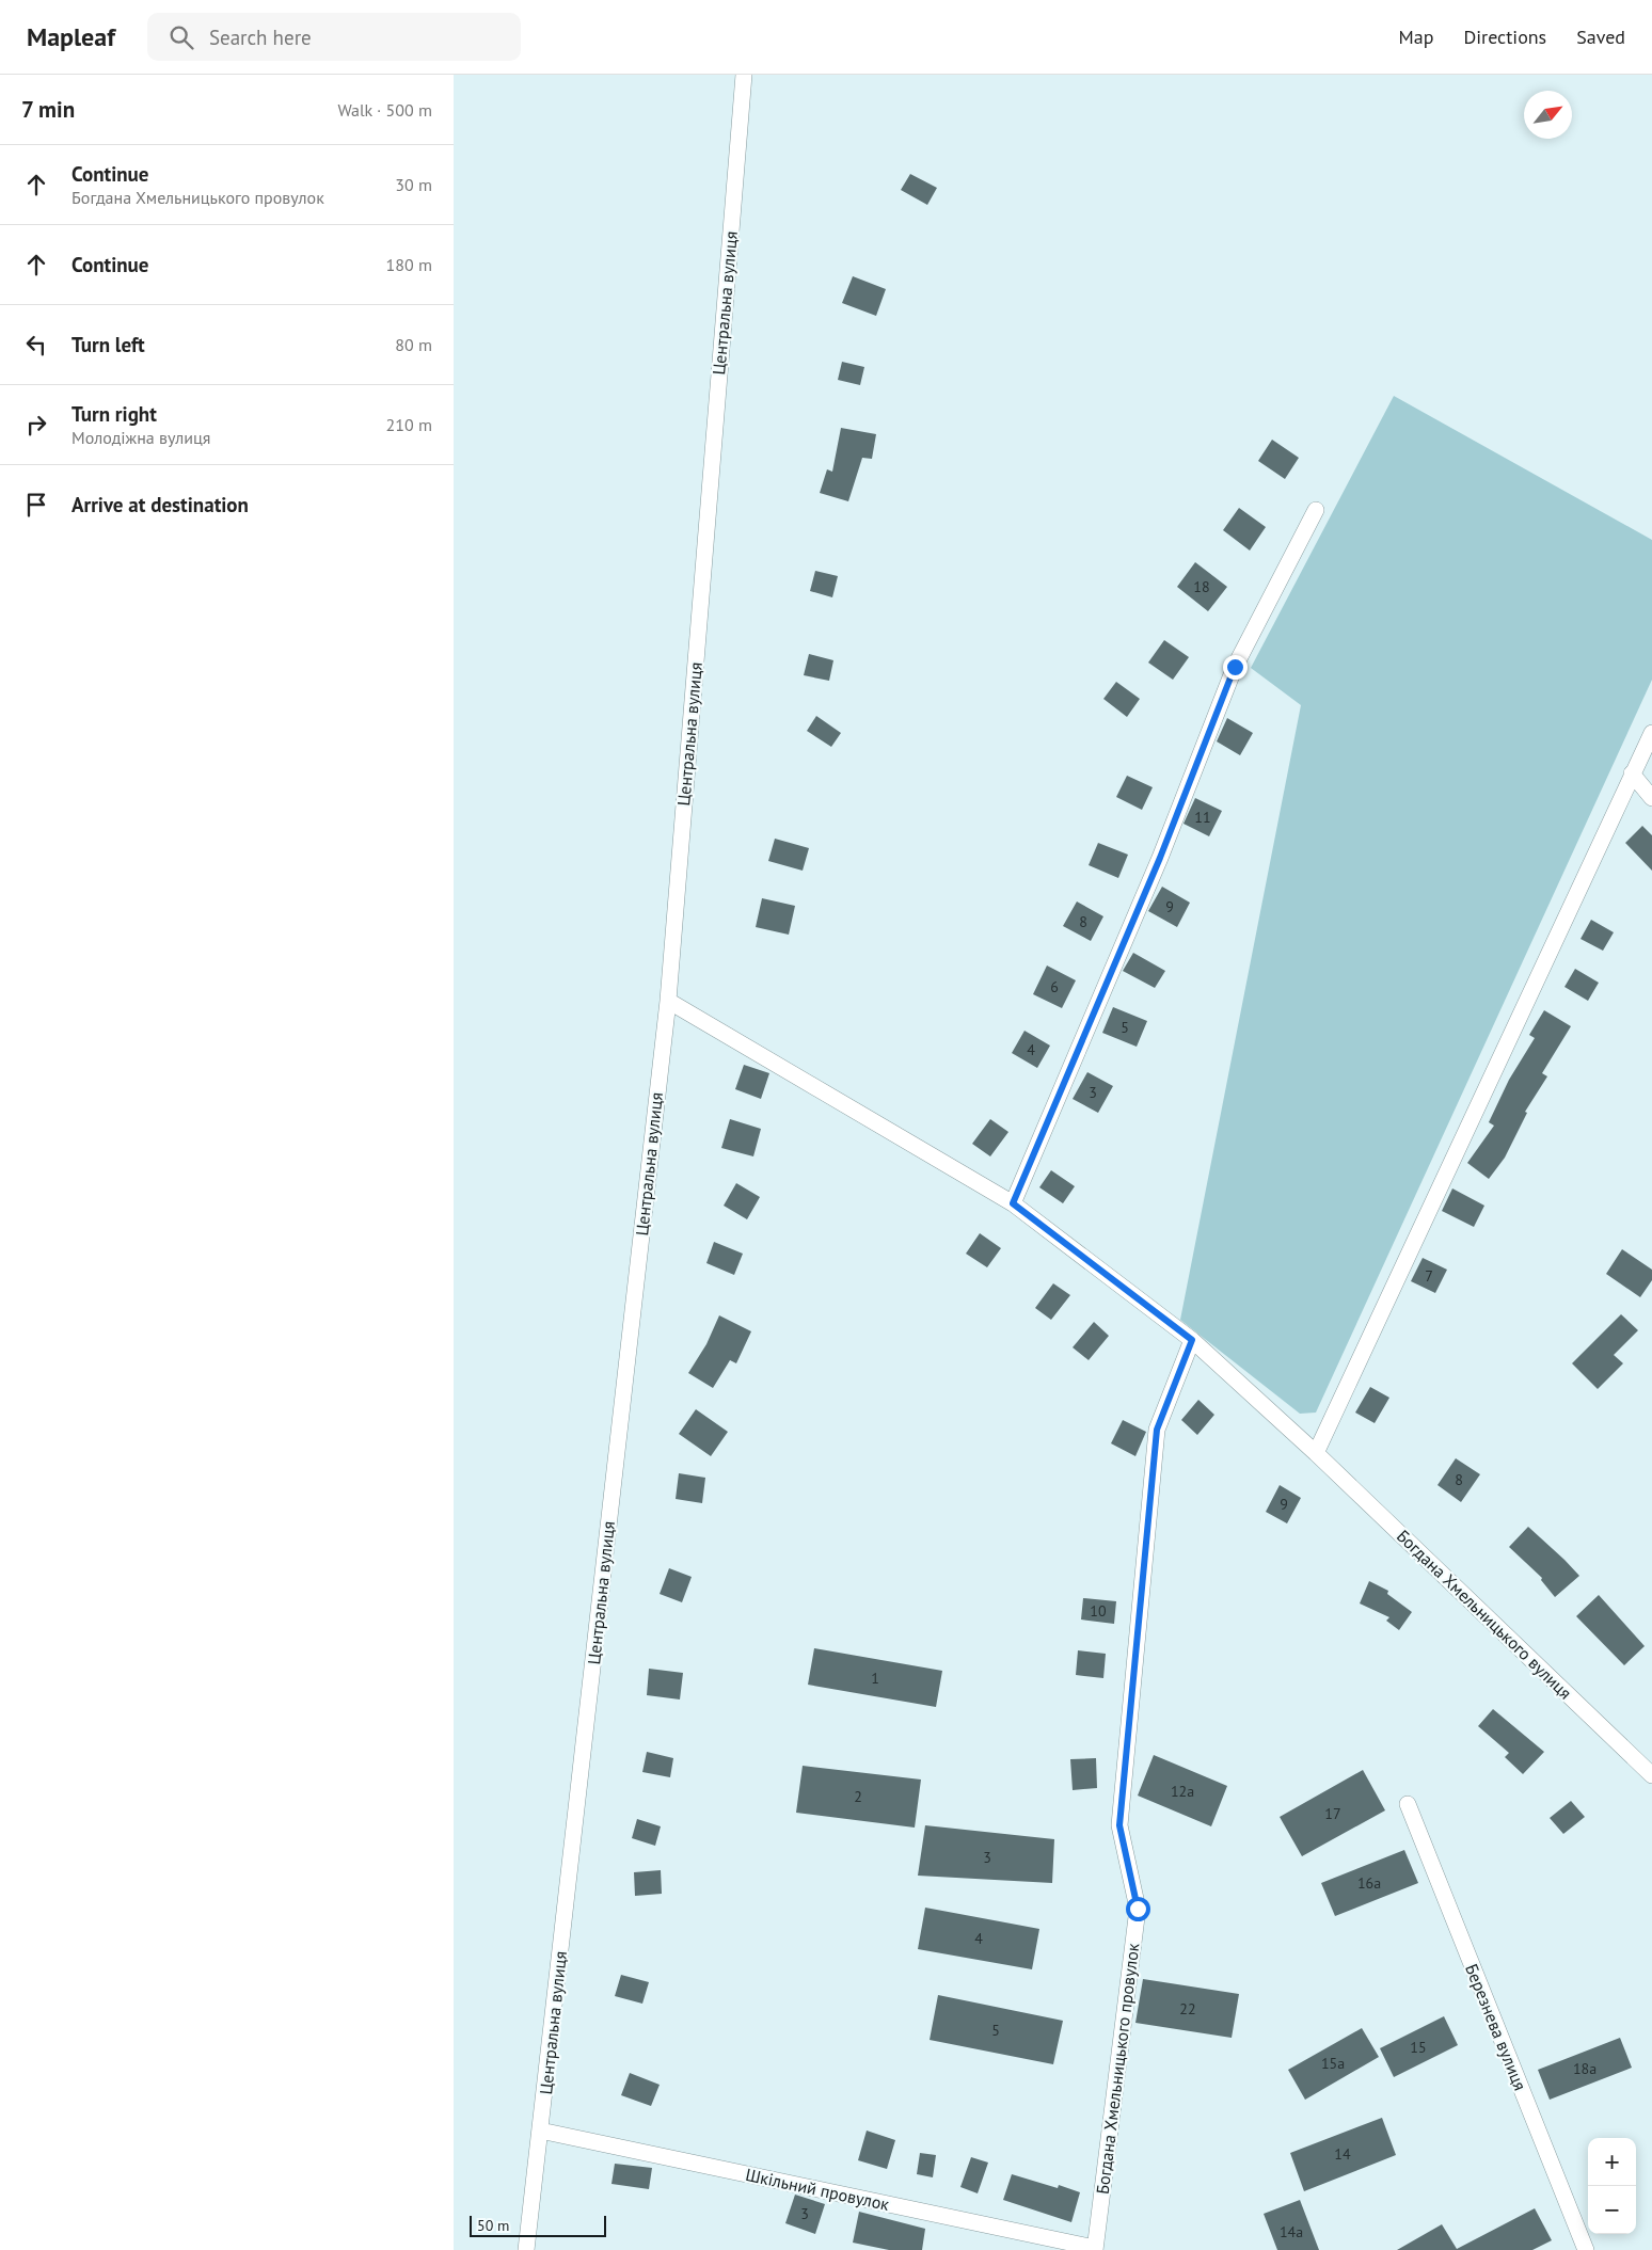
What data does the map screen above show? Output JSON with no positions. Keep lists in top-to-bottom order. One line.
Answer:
{"streets":{"street":["Центральна вулиця","Богдана Хмельницького вулиця","Березнева вулиця","Богдана Хмельницького провулок","Шкільний провулок"]},"crossings":[["Центральна вулиця","Богдана Хмельницького вулиця"],["Центральна вулиця","Шкільний провулок"],["Богдана Хмельницького вулиця","Богдана Хмельницького провулок"],["Богдана Хмельницького провулок","Шкільний провулок"]],"house_numbers":["18","11","9","8","6","5","4","3","7","8","9","10","1","12а","2","17","3","16а","4","22","5","15","15а","18а","14","3","14а"],"scale_bar":"50 m","north":"top right","page":{"header":"Mapleaf","search":"Search here","nav":["Map","Directions","Saved"],"heading":["7 min","Walk · 500 m"],"list":[["Continue","Богдана Хмельницького провулок","30 m"],["Continue","180 m"],["Turn left","80 m"],["Turn right","Молодіжна вулиця","210 m"],"Arrive at destination"],"map_buttons":["+","−"],"scale":"50 m"}}
